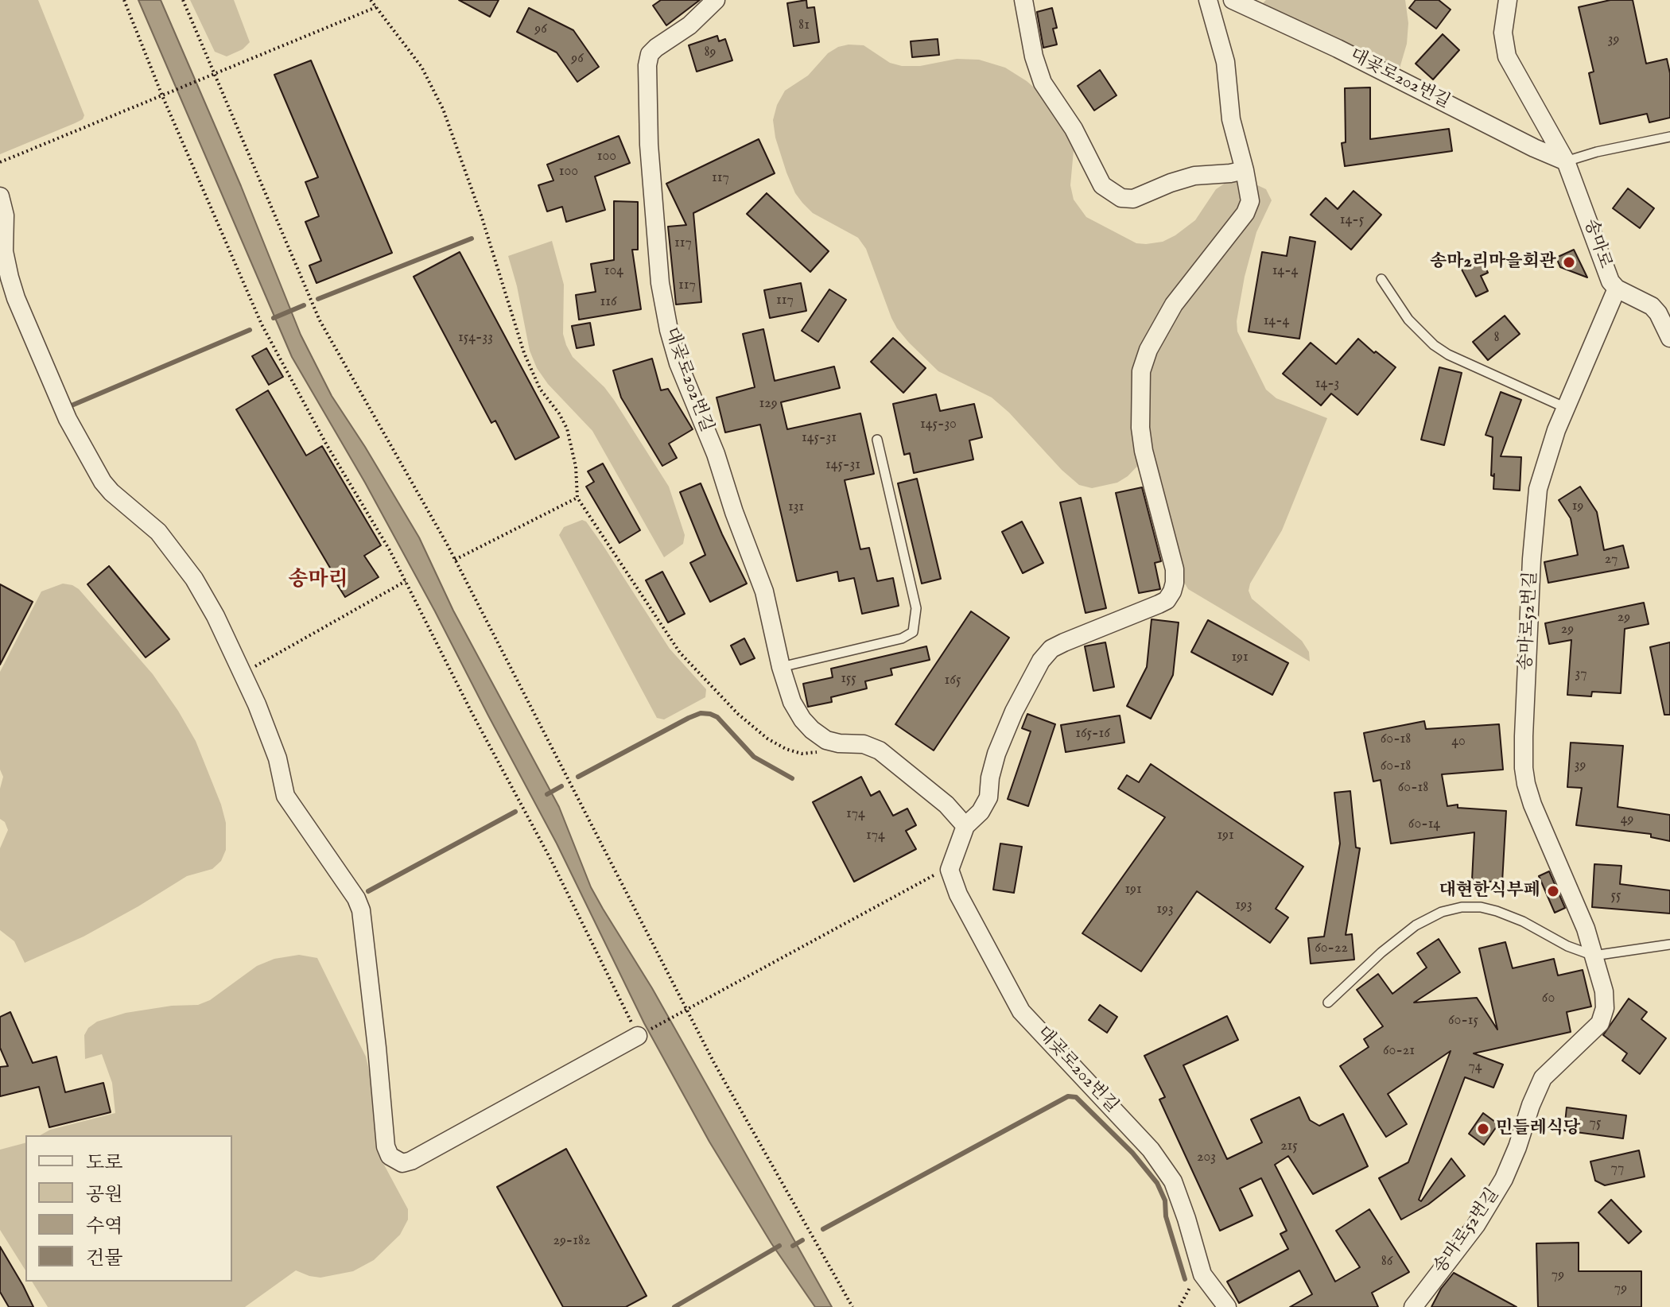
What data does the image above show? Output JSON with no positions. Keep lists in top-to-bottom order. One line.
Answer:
{"streets":{"street":["대곶로202번길","송마로","송마로52번길"]},"crossings":[["대곶로202번길","송마로"],["송마로","송마로52번길"]],"districts":["송마리"],"places":["송마2리마을회관","대현한식부페","민들레식당"],"house_numbers":["81","96","39","89","96","100","100","117","14-5","117","104","14-4","117","117","116","14-4","154-33","8","14-3","129","145-30","145-31","145-31","19","131","27","29","29","191","37","155","165","165-16","60-18","40","39","60-18","60-18","174","49","60-14","174","191","191","55","193","193","60-22","60","60-15","60-21","74","75","215","203","77","29-182","86","79","79"],"legend":["도로","공원","수역","건물"]}
